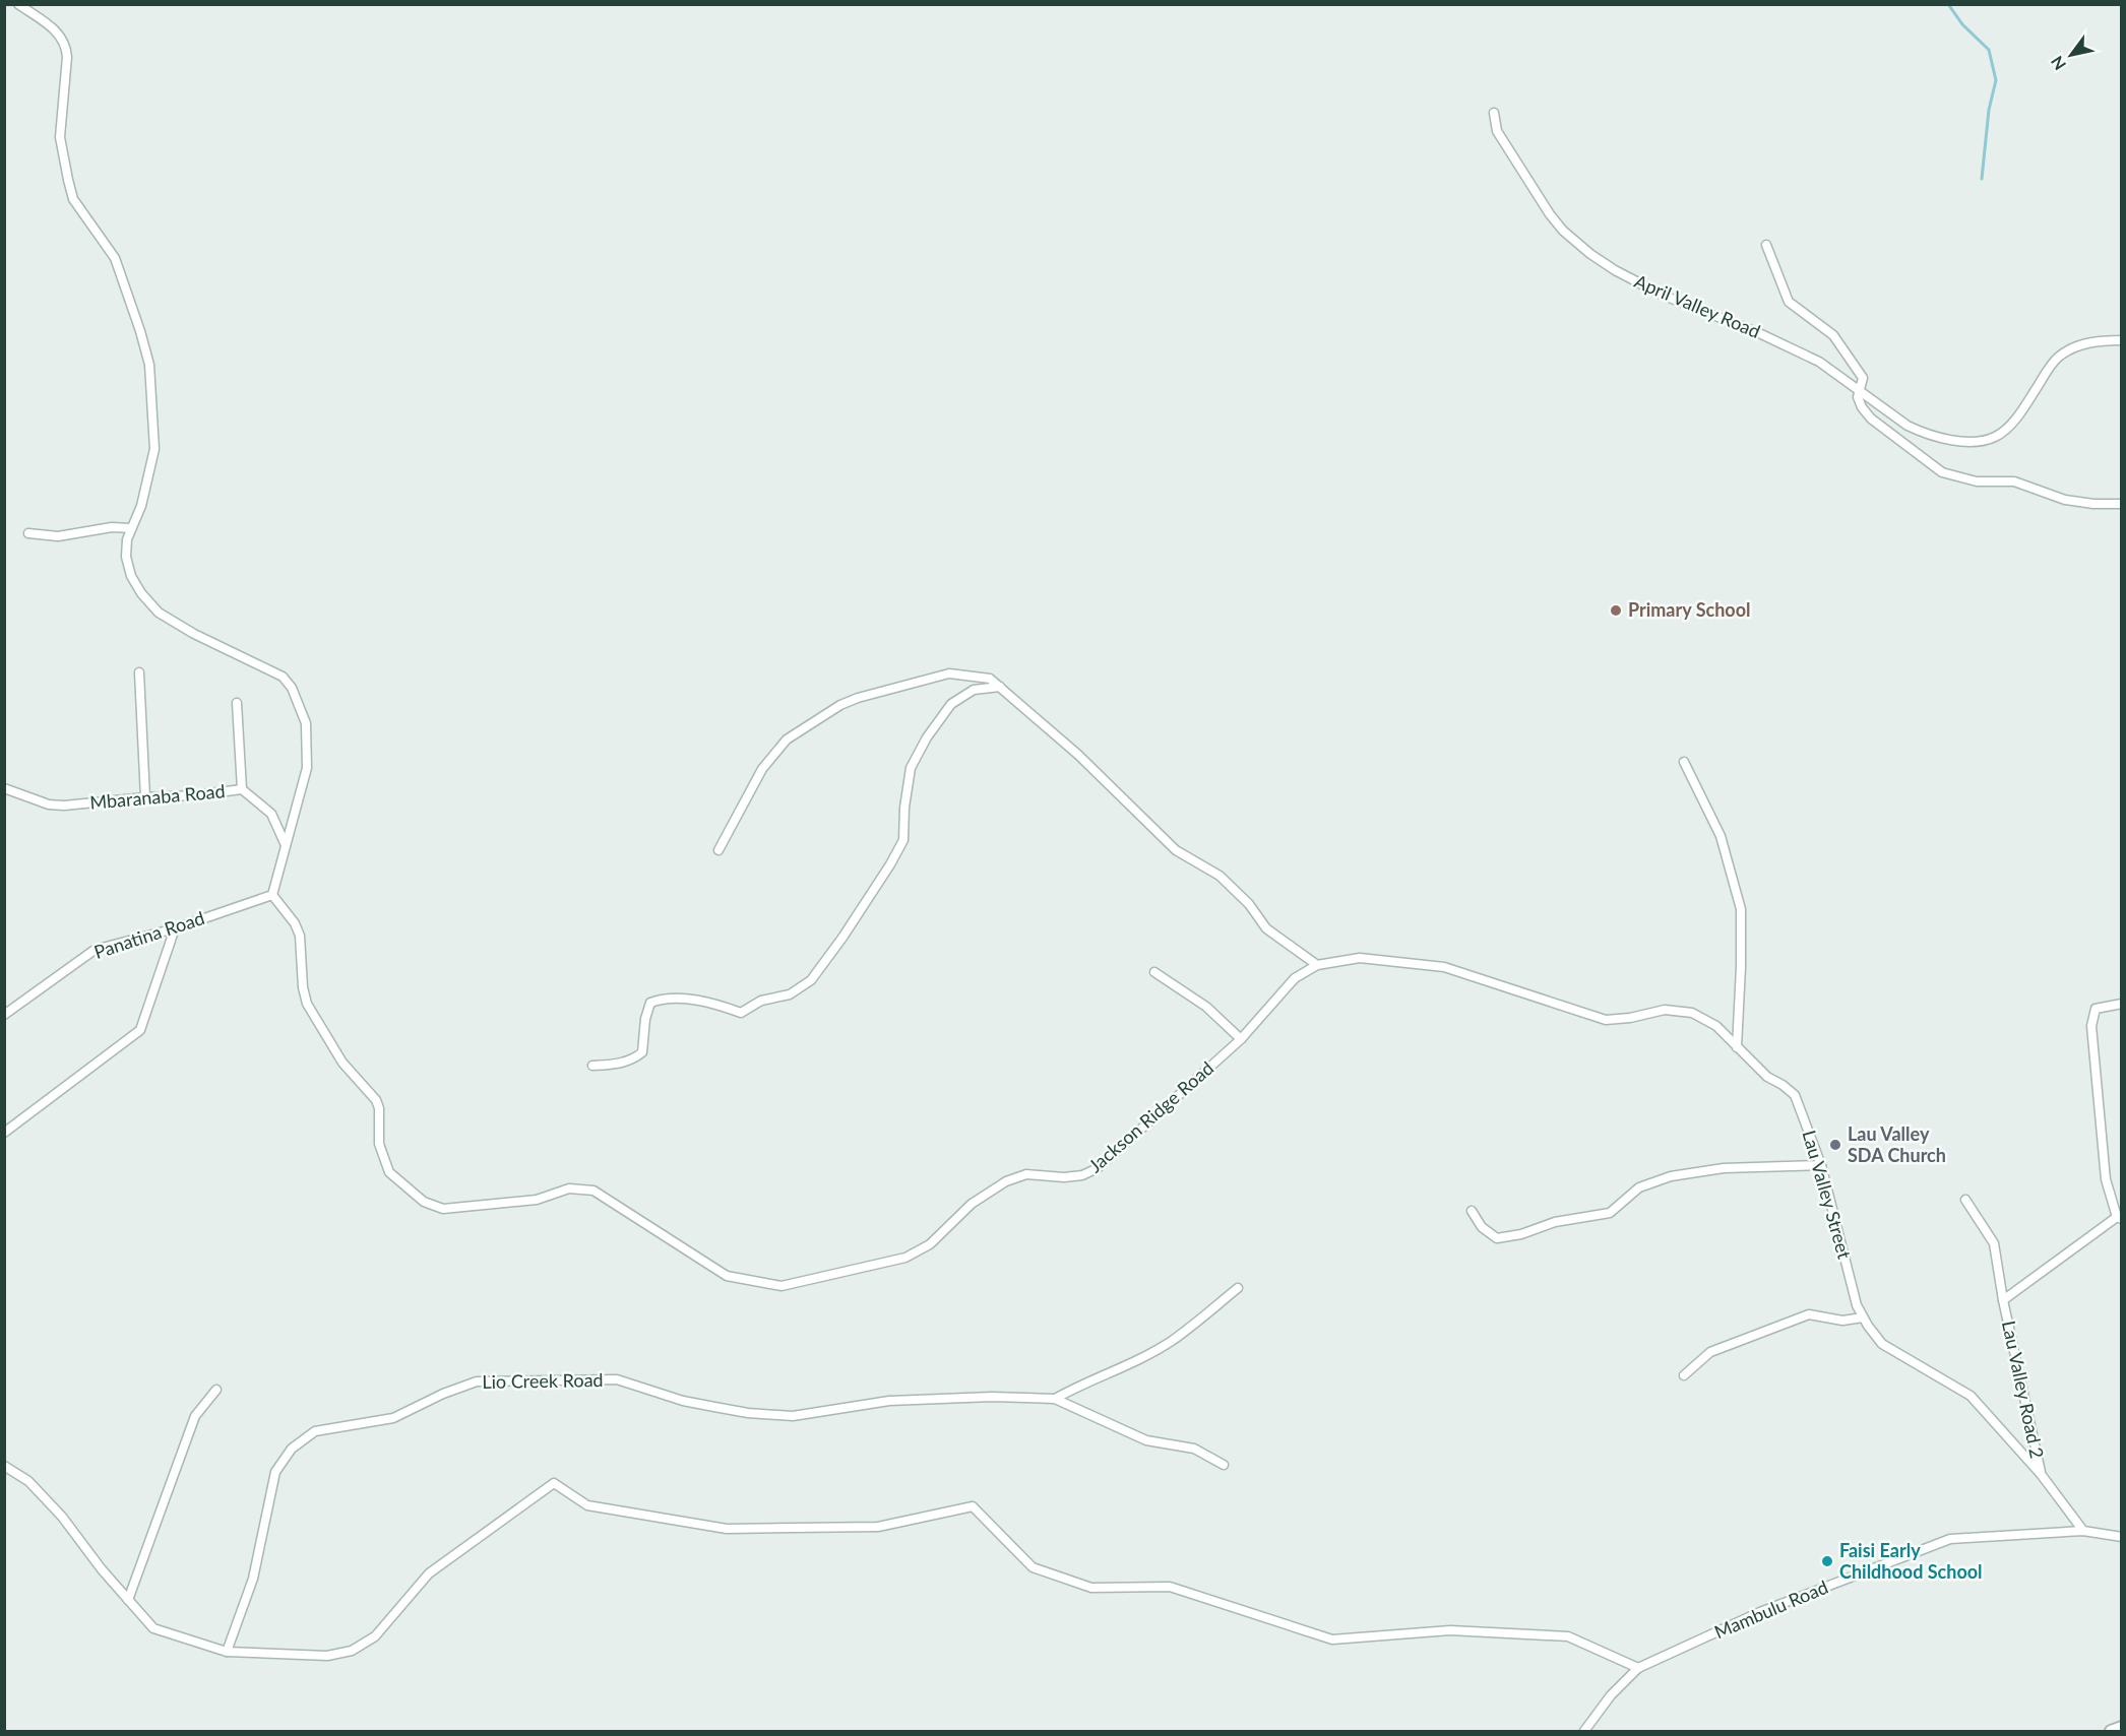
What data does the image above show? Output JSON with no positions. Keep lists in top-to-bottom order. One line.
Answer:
{"streets":{"street":["April Valley Road","Mbaranaba Road","Panatina Road","Jackson Ridge Road","Lau Valley Street","Lio Creek Road","Lau Valley Road 2","Mambulu Road"]},"crossings":[["Panatina Road","Jackson Ridge Road"],["Jackson Ridge Road","Lau Valley Street"],["Lau Valley Street","Lau Valley Road 2"],["Lau Valley Street","Mambulu Road"]],"places":["Primary School","Lau Valley SDA Church","Faisi Early Childhood School"],"north":"bottom left"}
